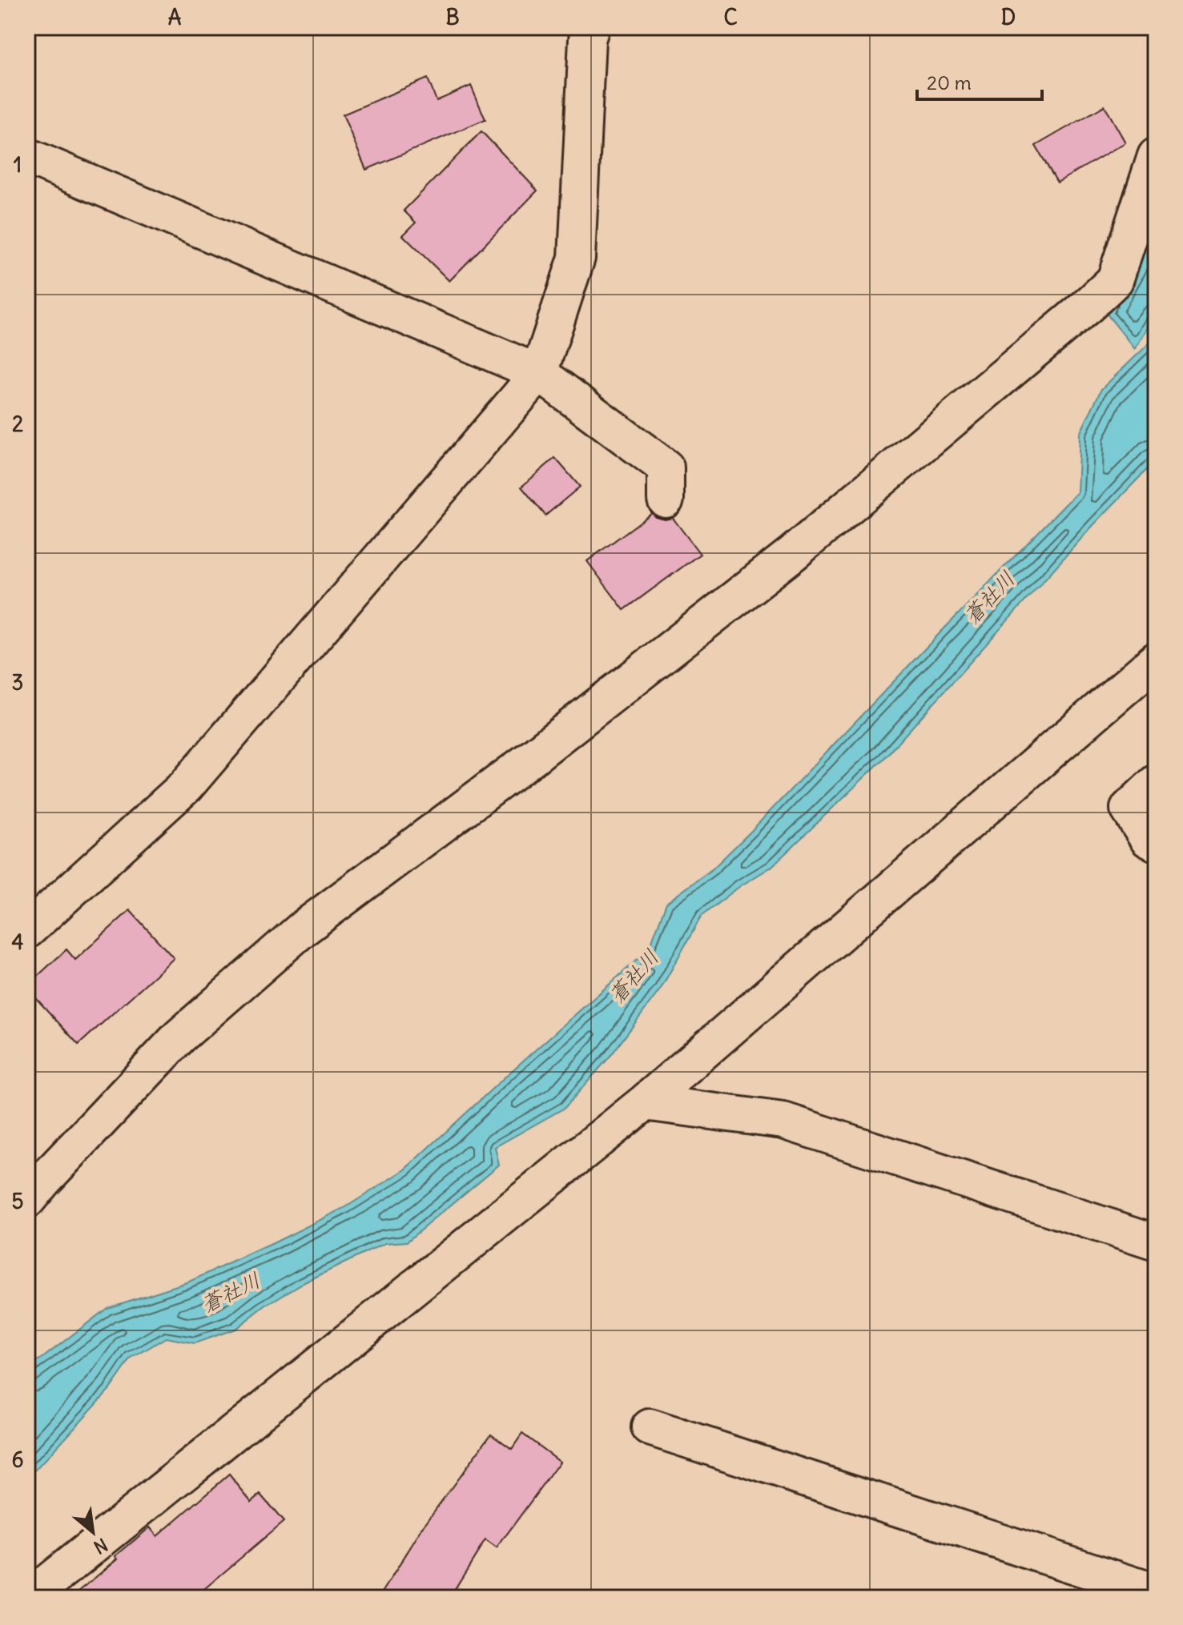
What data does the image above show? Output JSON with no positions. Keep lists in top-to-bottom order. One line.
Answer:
{"water":["蒼社川"],"scale_bar":"20 m","north":"bottom right","grid":{"columns":["A","B","C","D"],"rows":["1","2","3","4","5","6"]}}
